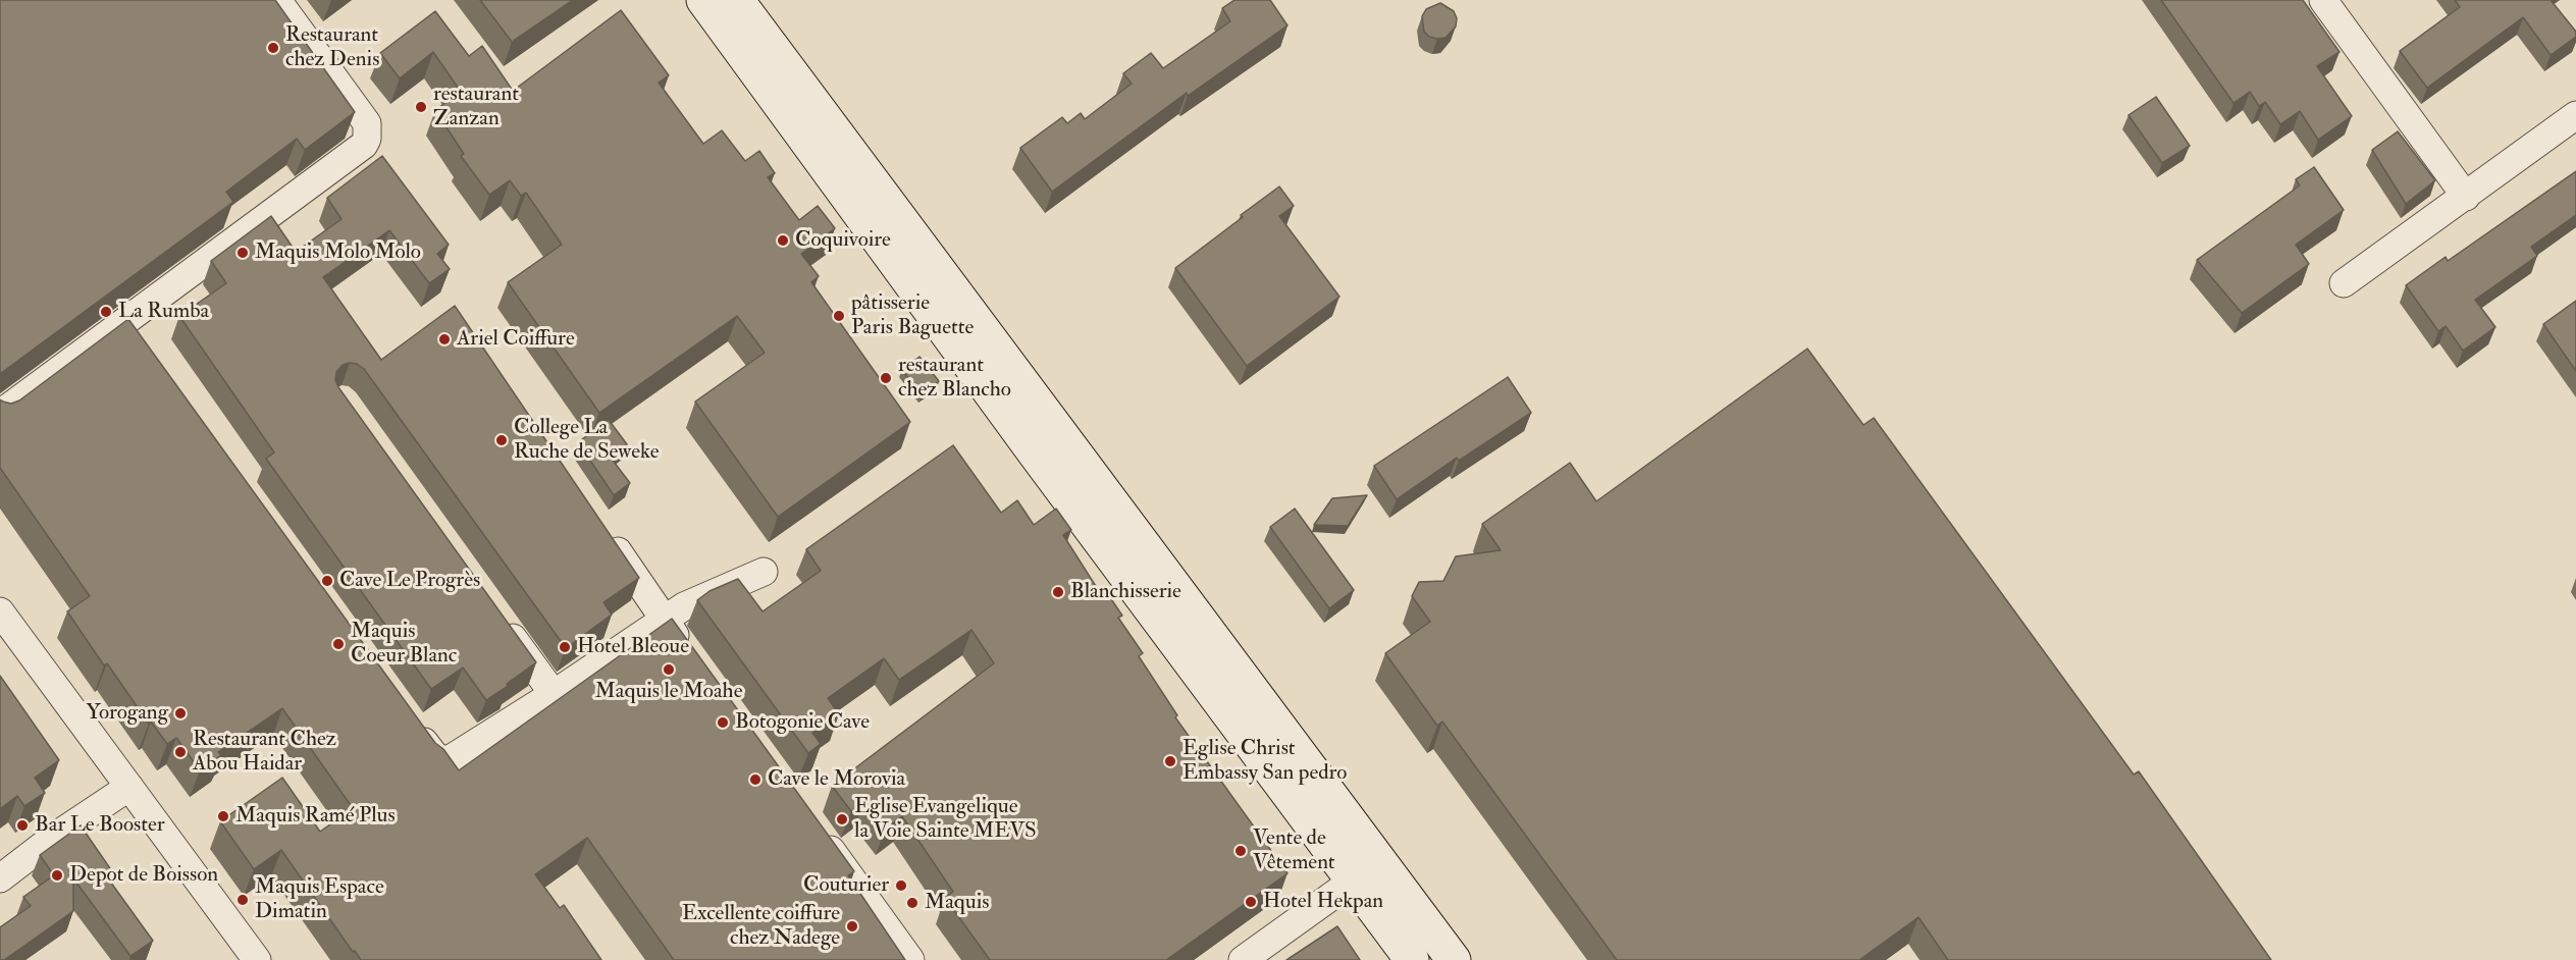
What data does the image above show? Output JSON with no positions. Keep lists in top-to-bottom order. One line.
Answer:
{"places":["Restaurant chez Denis","restaurant Zanzan","Coquivoire","Maquis Molo Molo","La Rumba","pâtisserie Paris Baguette","Ariel Coiffure","restaurant chez Blancho","College La Ruche de Seweke","Cave Le Progrès","Blanchisserie","Maquis Coeur Blanc","Hotel Bleoue","Maquis le Moahe","Yorogang","Botogonie Cave","Restaurant Chez Abou Haidar","Eglise Christ Embassy San pedro","Cave le Morovia","Maquis Ramé Plus","Eglise Evangelique la Voie Sainte MEVS","Bar Le Booster","Vente de Vêtement","Depot de Boisson","Couturier","Maquis Espace Dimatin","Hotel Hekpan","Maquis","Excellente coiffure chez Nadege"]}
